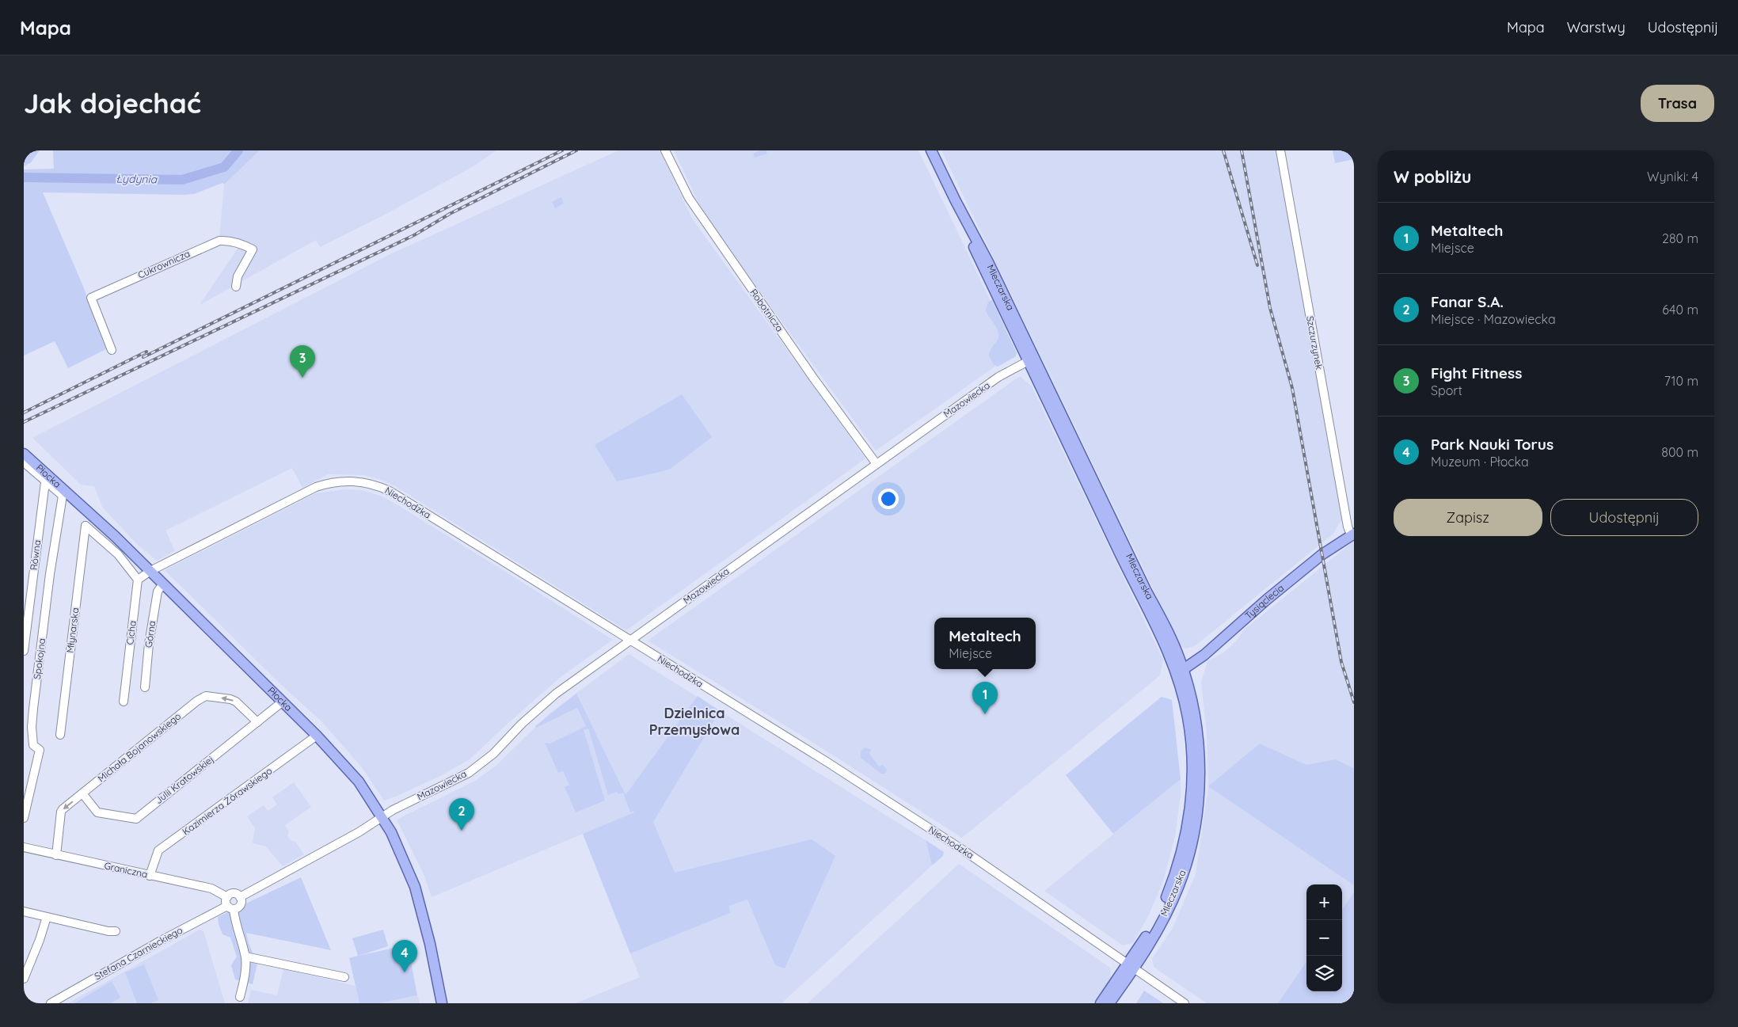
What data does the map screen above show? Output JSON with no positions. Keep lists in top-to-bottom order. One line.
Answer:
{"streets":{"main road":["Mleczarska","Płocka","Tysiąclecia"],"street":["Cukrownicza","Robotnicza","Szczurzynek","Mazowiecka","Niechodzka","Równa","Młynarska","Cicha","Górna","Spokojna","Michała Bojanowskiego","Julii Kratowskiej","Kazimierza Żórawskiego","Graniczna","Stefana Czarnieckiego"]},"crossings":[["Mleczarska","Mazowiecka"],["Mleczarska","Niechodzka"],["Mleczarska","Tysiąclecia"],["Robotnicza","Mazowiecka"],["Szczurzynek","Tysiąclecia"],["Mazowiecka","Płocka"],["Mazowiecka","Niechodzka"],["Płocka","Niechodzka"],["Płocka","Górna"],["Płocka","Julii Kratowskiej"],["Płocka","Kazimierza Żórawskiego"],["Równa","Spokojna"],["Młynarska","Cicha"],["Michała Bojanowskiego","Julii Kratowskiej"],["Michała Bojanowskiego","Graniczna"],["Kazimierza Żórawskiego","Graniczna"],["Graniczna","Stefana Czarnieckiego"]],"one_way":["Michała Bojanowskiego"],"districts":["Dzielnica Przemysłowa"],"water":["Łydynia"],"page":{"header":"Mapa","nav":["Mapa","Warstwy","Udostępnij"],"buttons":["Trasa",["Zapisz","Udostępnij"]],"title":"Jak dojechać","heading":["W pobliżu","Wyniki: 4"],"list":[{"mark":"1","name":"Metaltech","note":"Miejsce","value":"280 m"},{"mark":"2","name":"Fanar S.A.","note":"Miejsce · Mazowiecka","value":"640 m"},{"mark":"3","name":"Fight Fitness","note":"Sport","value":"710 m"},{"mark":"4","name":"Park Nauki Torus","note":"Muzeum · Płocka","value":"800 m"}],"pins":["3","1","2","4"],"popup":["Metaltech","Miejsce"],"map_buttons":["+","−"]}}
